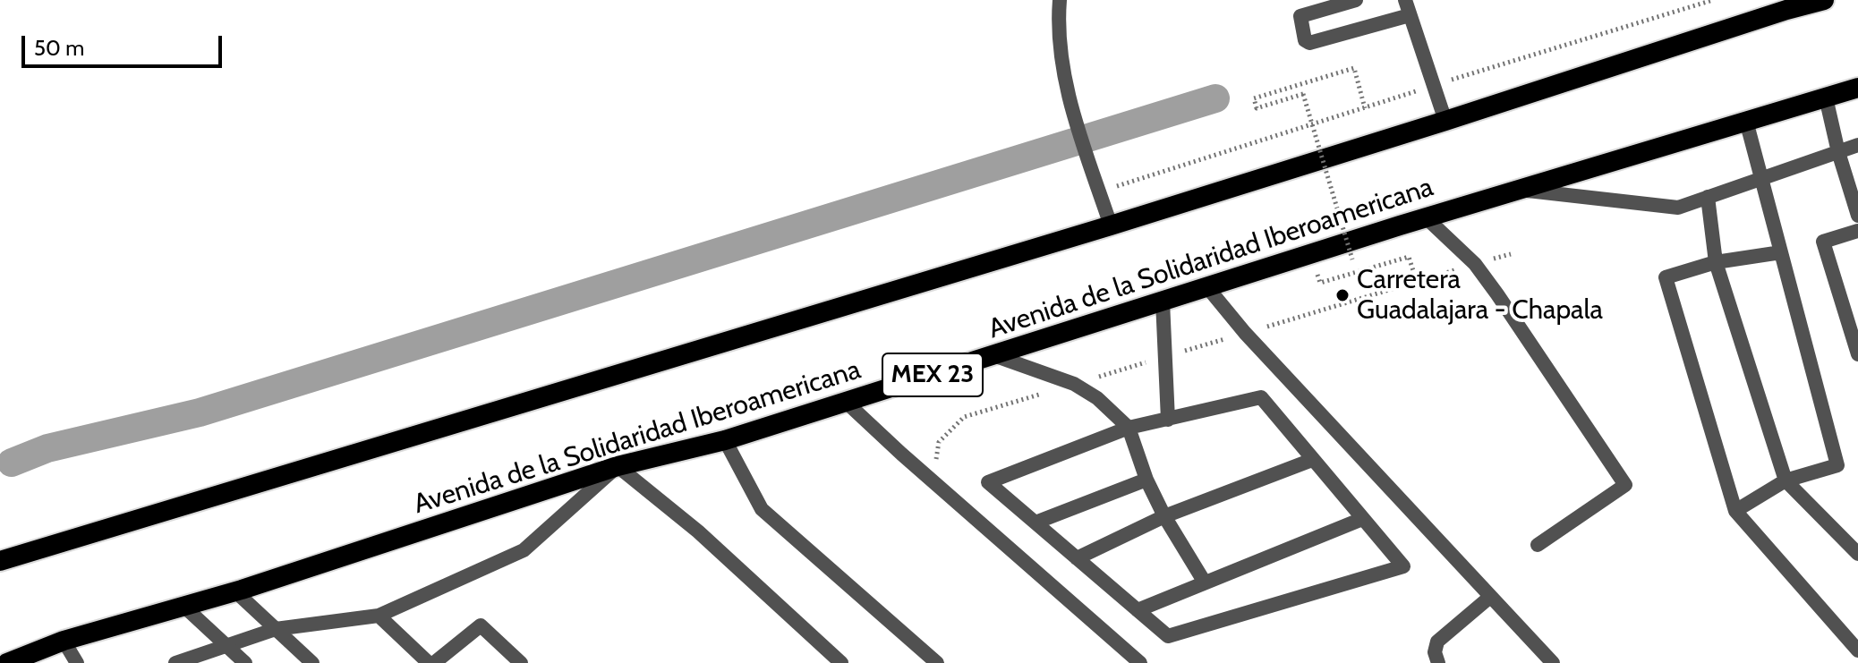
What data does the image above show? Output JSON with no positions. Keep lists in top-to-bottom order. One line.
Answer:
{"streets":{"highway":["Avenida de la Solidaridad Iberoamericana","MEX 23"]},"places":["Carretera Guadalajara - Chapala"],"scale_bar":"50 m"}
